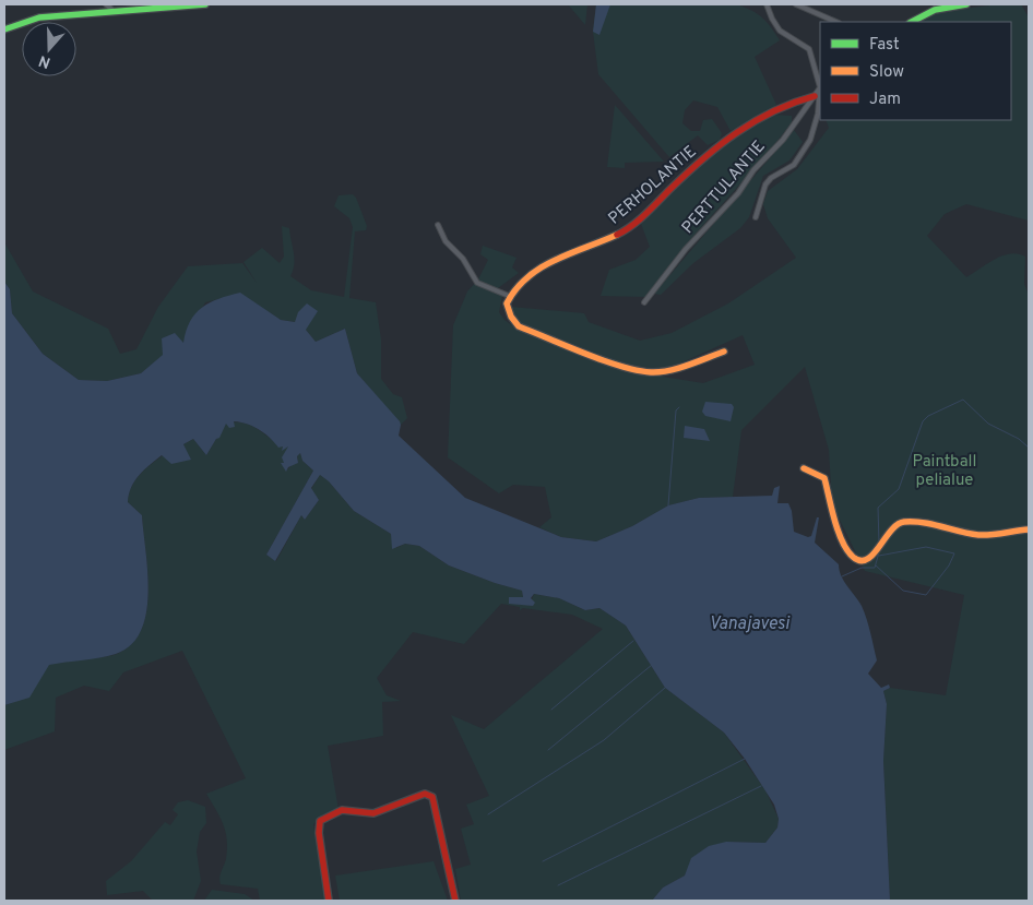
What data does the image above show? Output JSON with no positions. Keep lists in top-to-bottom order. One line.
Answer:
{"streets":{"street":["PERHOLANTIE","PERTTULANTIE"]},"crossings":[["PERHOLANTIE","PERTTULANTIE"]],"water":["Vanajavesi"],"parks":["Paintball pelialue"],"legend":["Fast","Slow","Jam"],"north":"bottom"}
